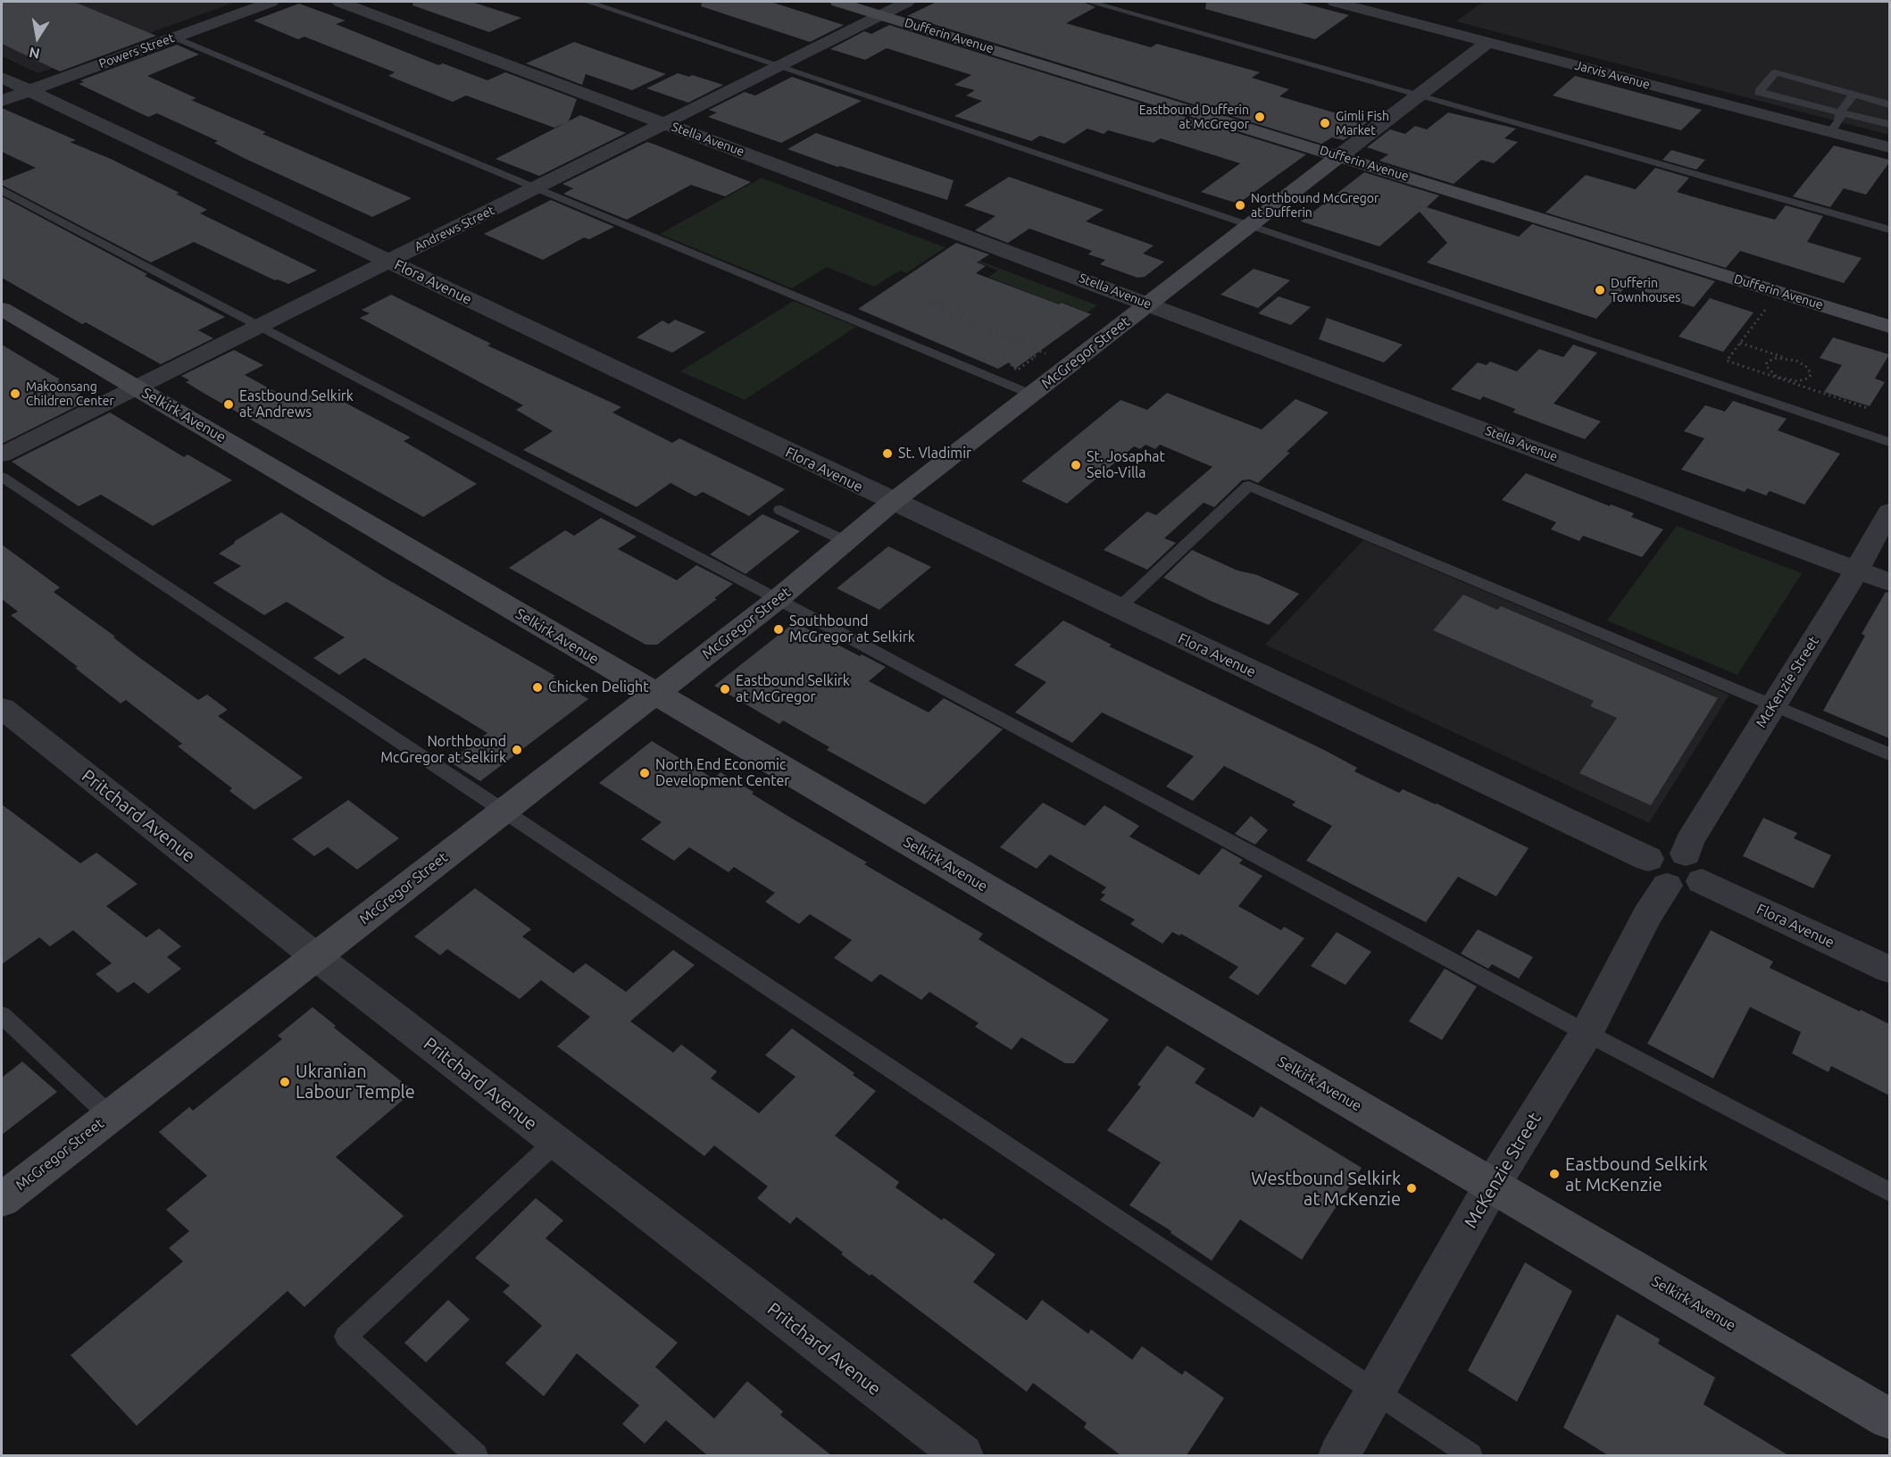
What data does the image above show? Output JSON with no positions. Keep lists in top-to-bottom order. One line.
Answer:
{"streets":{"main road":["Dufferin Avenue","McGregor Street","Selkirk Avenue"],"street":["Powers Street","Jarvis Avenue","Stella Avenue","Andrews Street","Flora Avenue","McKenzie Street","Pritchard Avenue"]},"crossings":[["Dufferin Avenue","Andrews Street"],["Dufferin Avenue","McGregor Street"],["Powers Street","Flora Avenue"],["Jarvis Avenue","McGregor Street"],["Stella Avenue","Andrews Street"],["Stella Avenue","McGregor Street"],["Stella Avenue","McKenzie Street"],["Andrews Street","Flora Avenue"],["Andrews Street","Selkirk Avenue"],["Flora Avenue","McGregor Street"],["Flora Avenue","McKenzie Street"],["McGregor Street","Selkirk Avenue"],["McGregor Street","Pritchard Avenue"],["Selkirk Avenue","McKenzie Street"]],"places":["Eastbound Dufferin at McGregor","Gimli Fish Market","Northbound McGregor at Dufferin","Dufferin Townhouses","Makoonsang Children Center","Eastbound Selkirk at Andrews","St. Vladimir","St. Josaphat Selo-Villa","Southbound McGregor at Selkirk","Chicken Delight","Eastbound Selkirk at McGregor","Northbound McGregor at Selkirk","North End Economic Development Center","Ukranian Labour Temple","Eastbound Selkirk at McKenzie","Westbound Selkirk at McKenzie"],"north":"bottom"}
